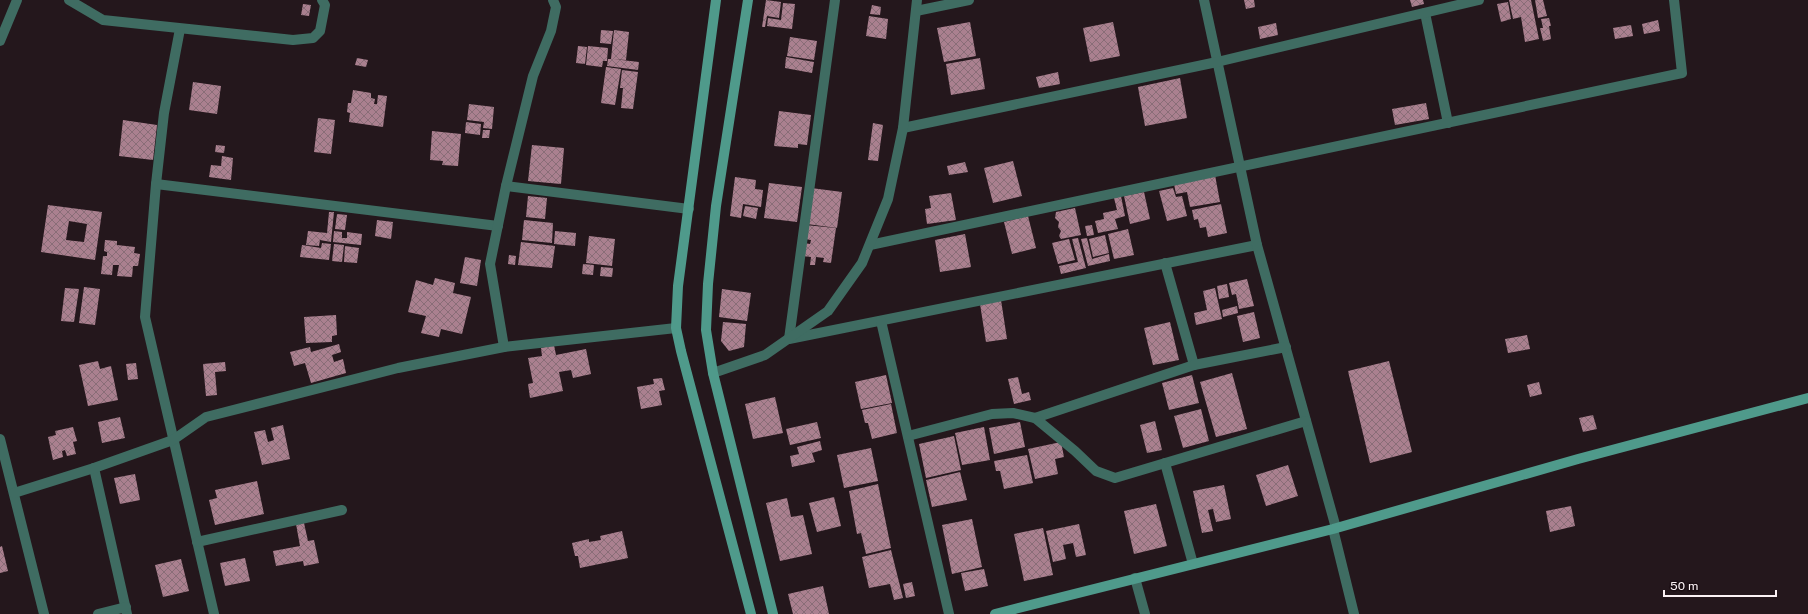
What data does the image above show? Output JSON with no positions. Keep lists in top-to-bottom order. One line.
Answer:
{"scale_bar":"50 m"}
